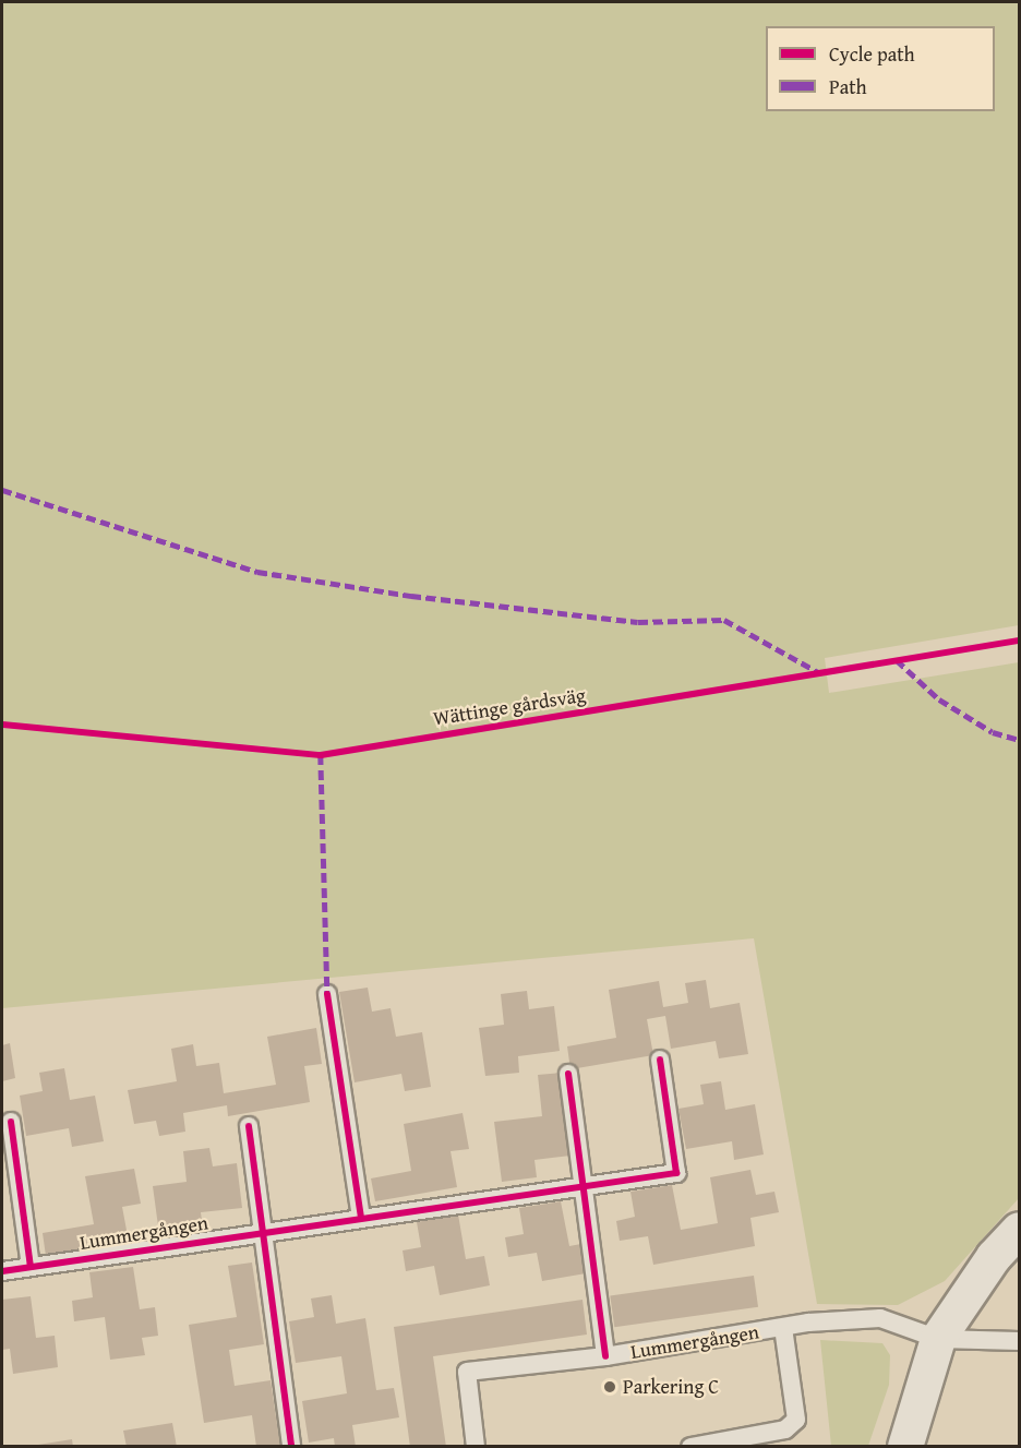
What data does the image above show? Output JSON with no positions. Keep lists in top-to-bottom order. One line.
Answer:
{"streets":{"lane":["Lummergången"],"cycle path":["Wättinge gårdsväg"]},"places":["Parkering C"],"legend":["Cycle path","Path"]}
